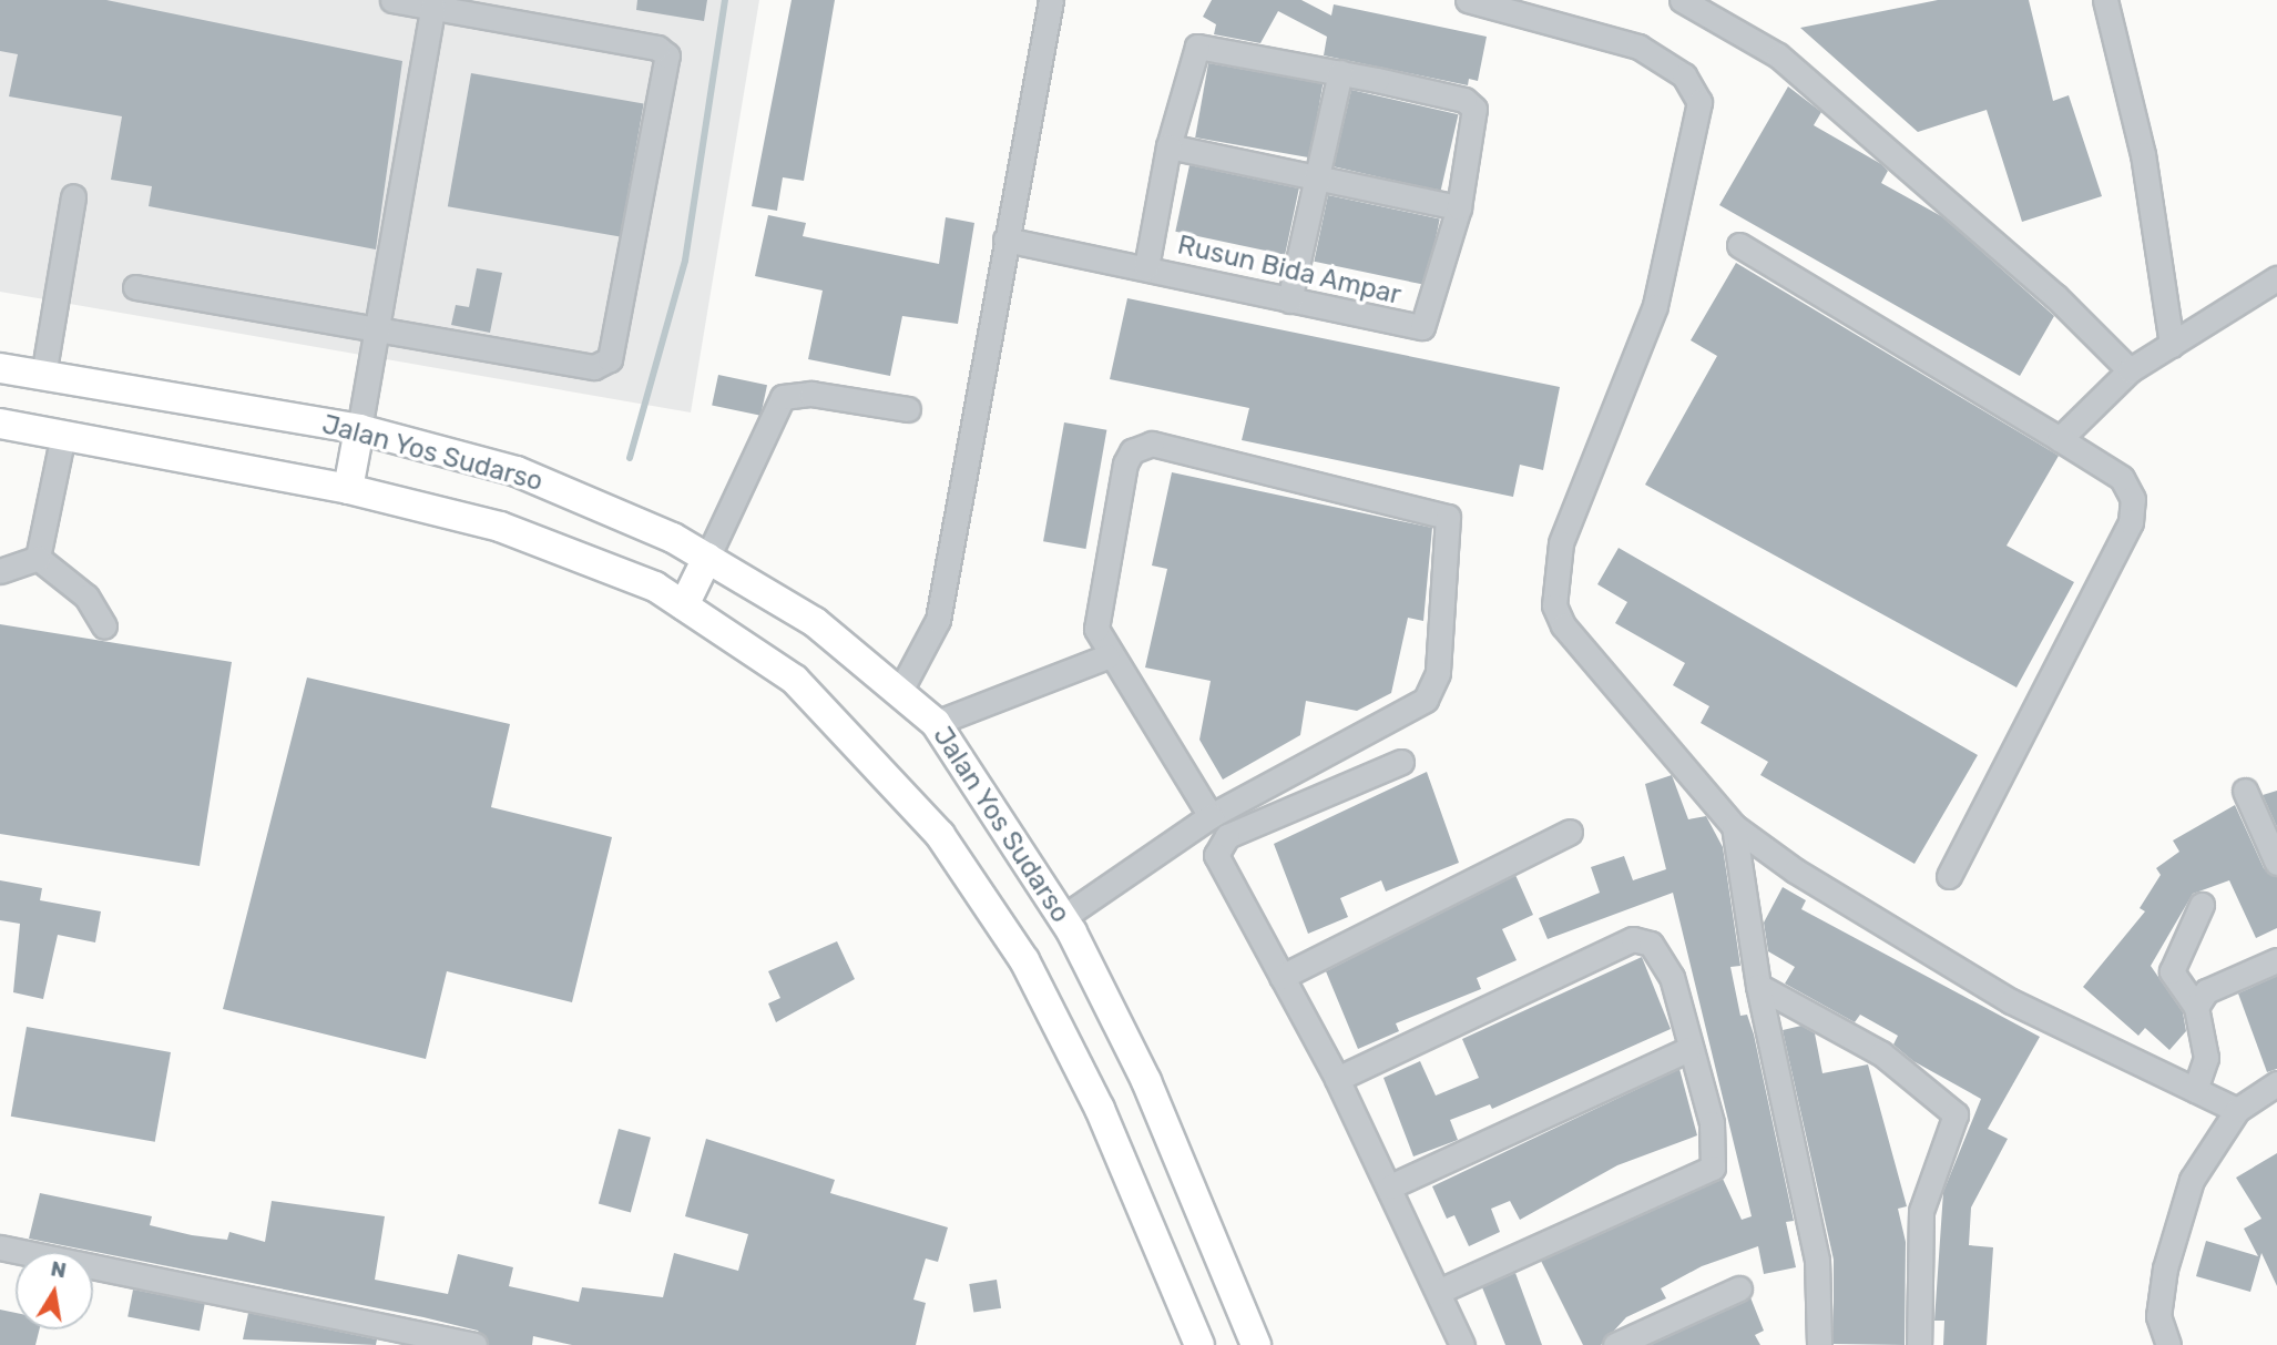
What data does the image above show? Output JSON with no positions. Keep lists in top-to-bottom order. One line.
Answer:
{"streets":{"main road":["Jalan Yos Sudarso"],"street":["Rusun Bida Ampar"]},"north":"top"}
